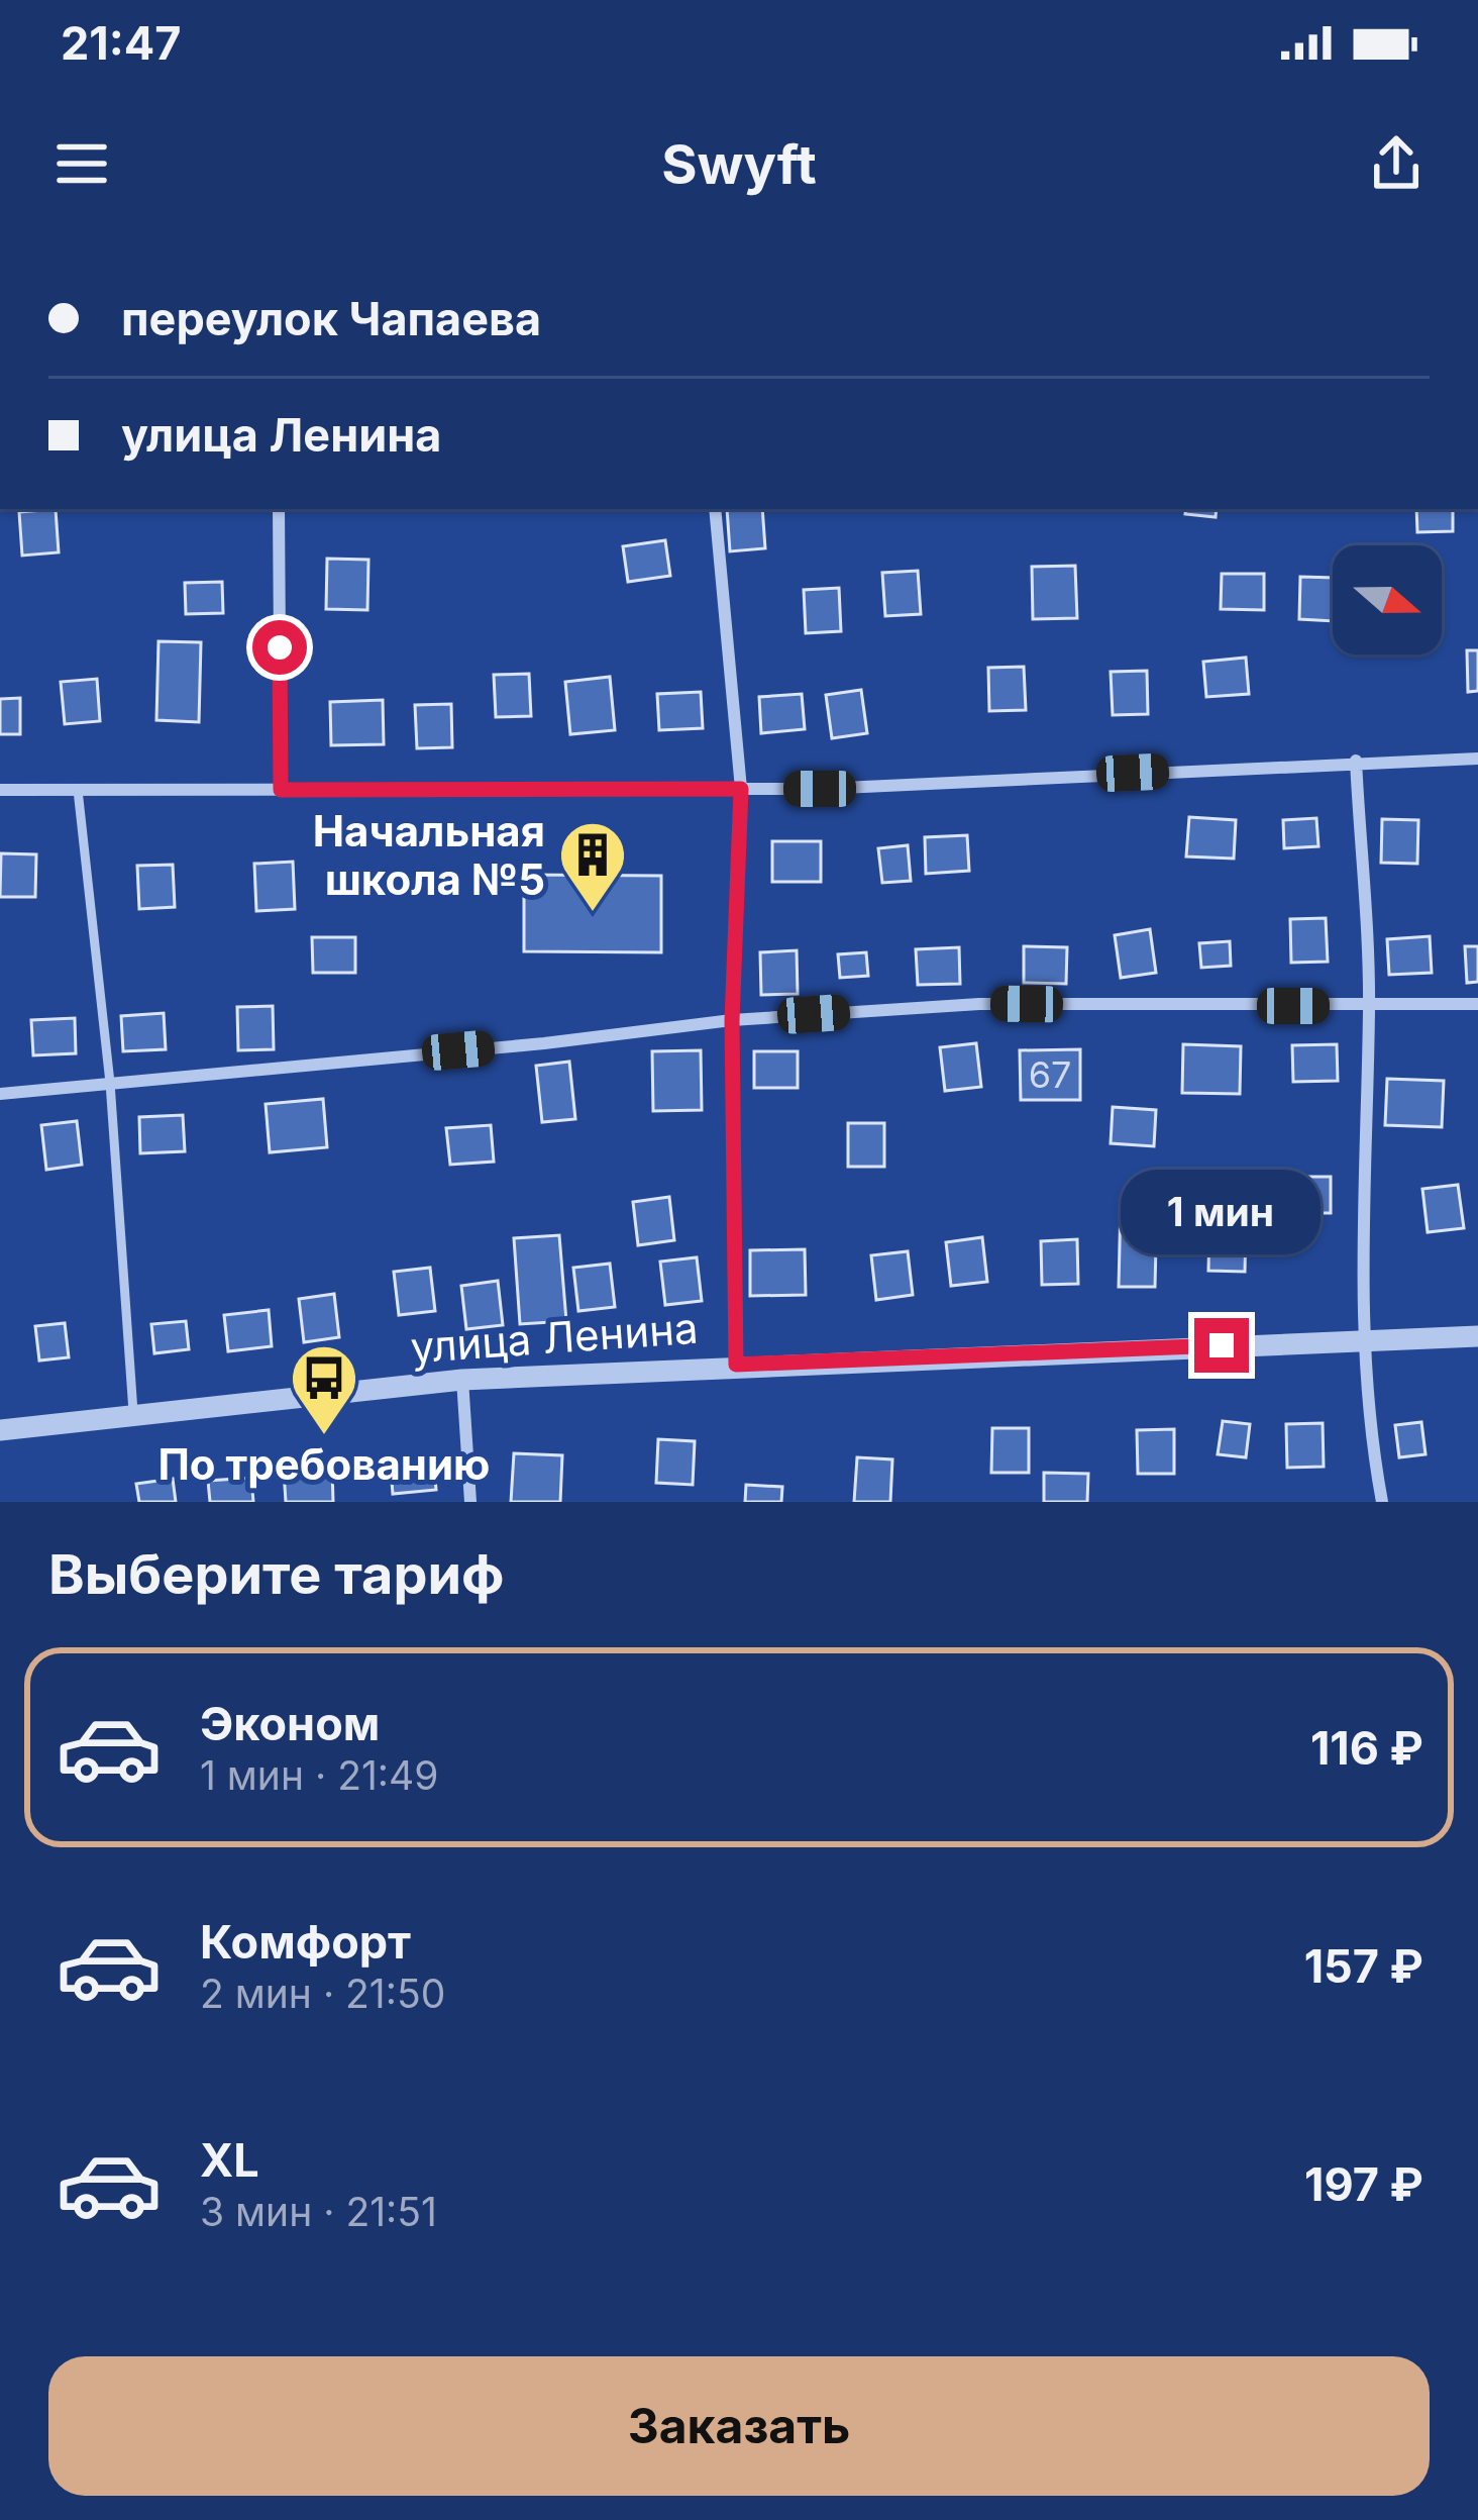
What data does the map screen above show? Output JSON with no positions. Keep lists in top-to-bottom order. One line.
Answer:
{"streets":{"street":["улица Ленина"]},"places":{"building":["Начальная школа №5"],"bus stop":["По требованию"]},"house_numbers":["67"],"north":"right","page":{"status":"21:47","header":"Swyft","banner":["переулок Чапаева","улица Ленина"],"bubble":"1 мин","heading":"Выберите тариф","list":[{"name":"Эконом","note":"1 мин · 21:49","value":"116 ₽"},{"name":"Комфорт","note":"2 мин · 21:50","value":"157 ₽"},{"name":"XL","note":"3 мин · 21:51","value":"197 ₽"}],"buttons":"Заказать"}}
